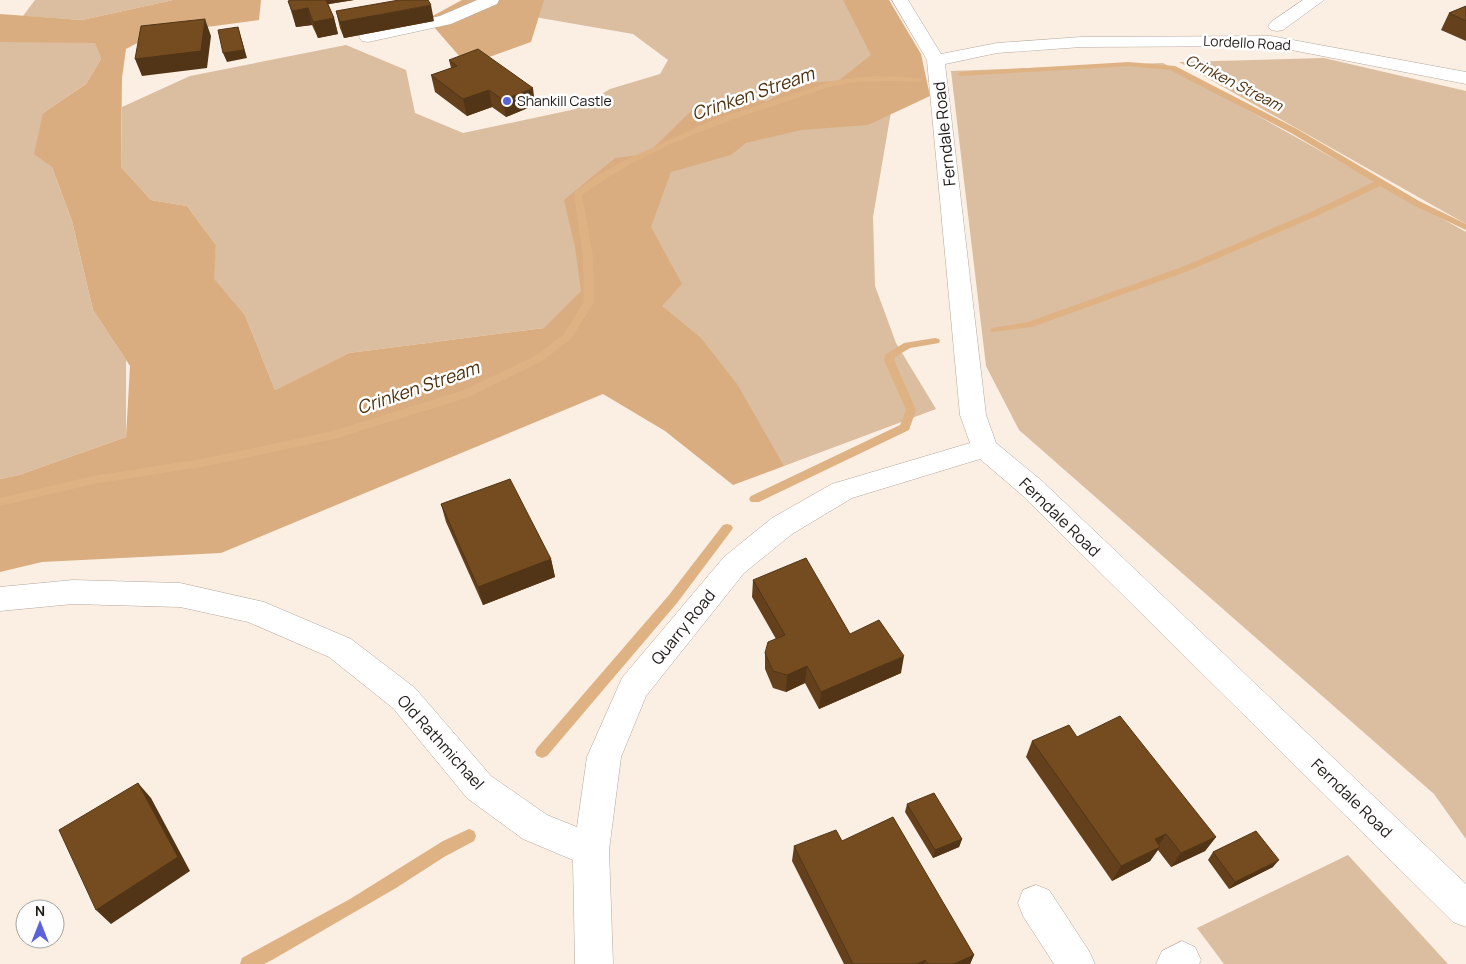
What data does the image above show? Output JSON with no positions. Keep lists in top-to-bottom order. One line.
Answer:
{"streets":{"street":["Lordello Road","Ferndale Road","Quarry Road","Old Rathmichael"]},"crossings":[["Lordello Road","Ferndale Road"],["Ferndale Road","Quarry Road"],["Quarry Road","Old Rathmichael"]],"water":["Crinken Stream"],"places":["Shankill Castle"],"north":"top"}
